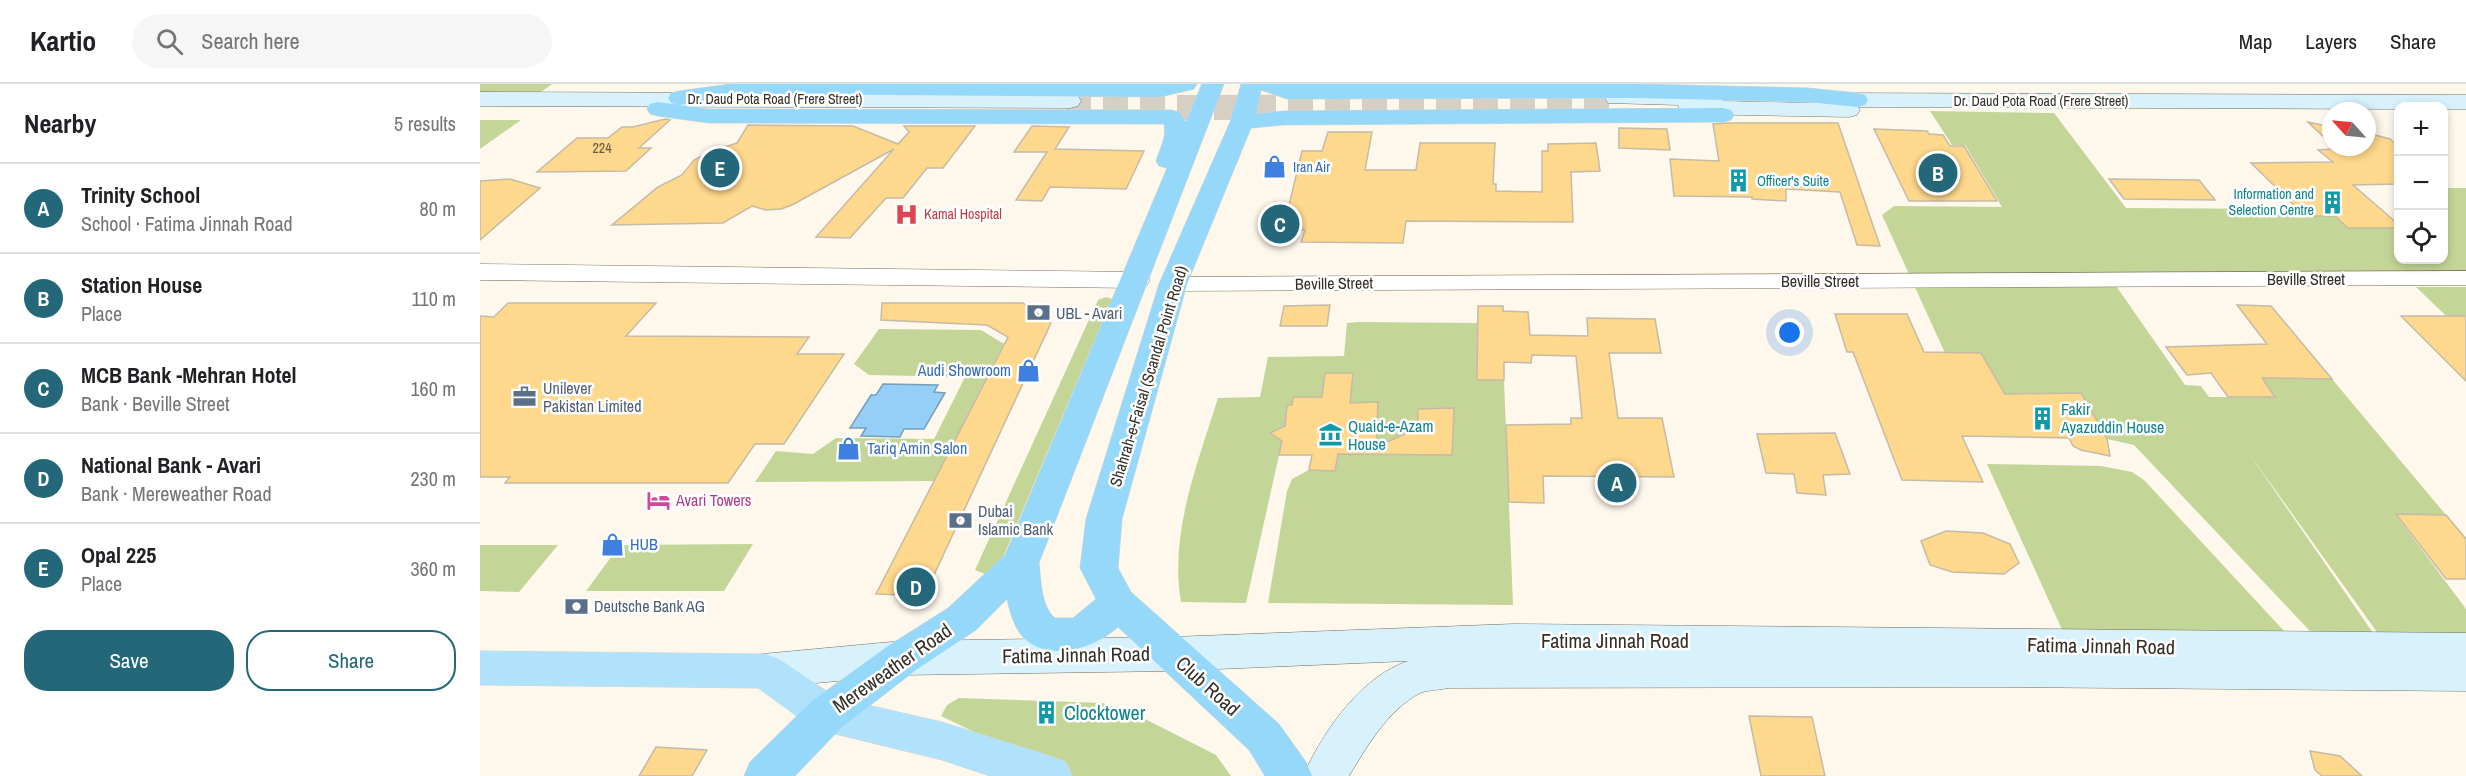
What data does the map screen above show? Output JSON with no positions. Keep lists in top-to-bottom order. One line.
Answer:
{"streets":{"highway":["Shahrah-e-Faisal (Scandal Point Road)","Mereweather Road","Club Road"],"main road":["Dr. Daud Pota Road (Frere Street)","Fatima Jinnah Road"],"street":["Beville Street"]},"crossings":[["Beville Street","Shahrah-e-Faisal (Scandal Point Road)"],["Shahrah-e-Faisal (Scandal Point Road)","Club Road"],["Fatima Jinnah Road","Mereweather Road"],["Fatima Jinnah Road","Club Road"]],"places":{"shop":["Iran Air","Audi Showroom","Tariq Amin Salon","HUB"],"building":["Officer's Suite","Information and Selection Centre","Fakir Ayazuddin House","Clocktower"],"hospital":["Kamal Hospital"],"bank":["UBL - Avari","Dubai Islamic Bank","Deutsche Bank AG"],"office":["Unilever Pakistan Limited"],"museum":["Quaid-e-Azam House"],"hotel":["Avari Towers"]},"house_numbers":["224"],"north":"top left","page":{"header":"Kartio","search":"Search here","nav":["Map","Layers","Share"],"heading":["Nearby","5 results"],"map_buttons":["+","−"],"pins":["E","B","C","A","D"],"list":[{"mark":"A","name":"Trinity School","note":"School · Fatima Jinnah Road","value":"80 m"},{"mark":"B","name":"Station House","note":"Place","value":"110 m"},{"mark":"C","name":"MCB Bank -Mehran Hotel","note":"Bank · Beville Street","value":"160 m"},{"mark":"D","name":"National Bank - Avari","note":"Bank · Mereweather Road","value":"230 m"},{"mark":"E","name":"Opal 225","note":"Place","value":"360 m"}],"buttons":["Save","Share"]}}
